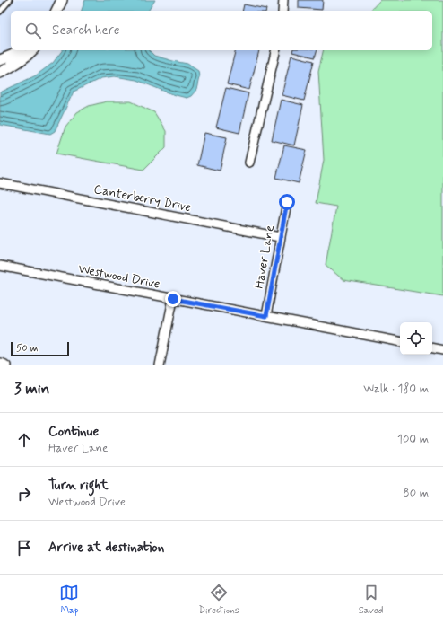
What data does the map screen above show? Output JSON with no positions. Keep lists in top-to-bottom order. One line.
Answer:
{"streets":{"street":["Canterberry Drive","Haver Lane","Westwood Drive"]},"crossings":[["Canterberry Drive","Haver Lane"],["Haver Lane","Westwood Drive"]],"scale_bar":"50 m","page":{"search":"Search here","scale":"50 m","heading":["3 min","Walk · 180 m"],"list":[["Continue","Haver Lane","100 m"],["Turn right","Westwood Drive","80 m"],"Arrive at destination"],"nav":["Map","Directions","Saved"]}}
